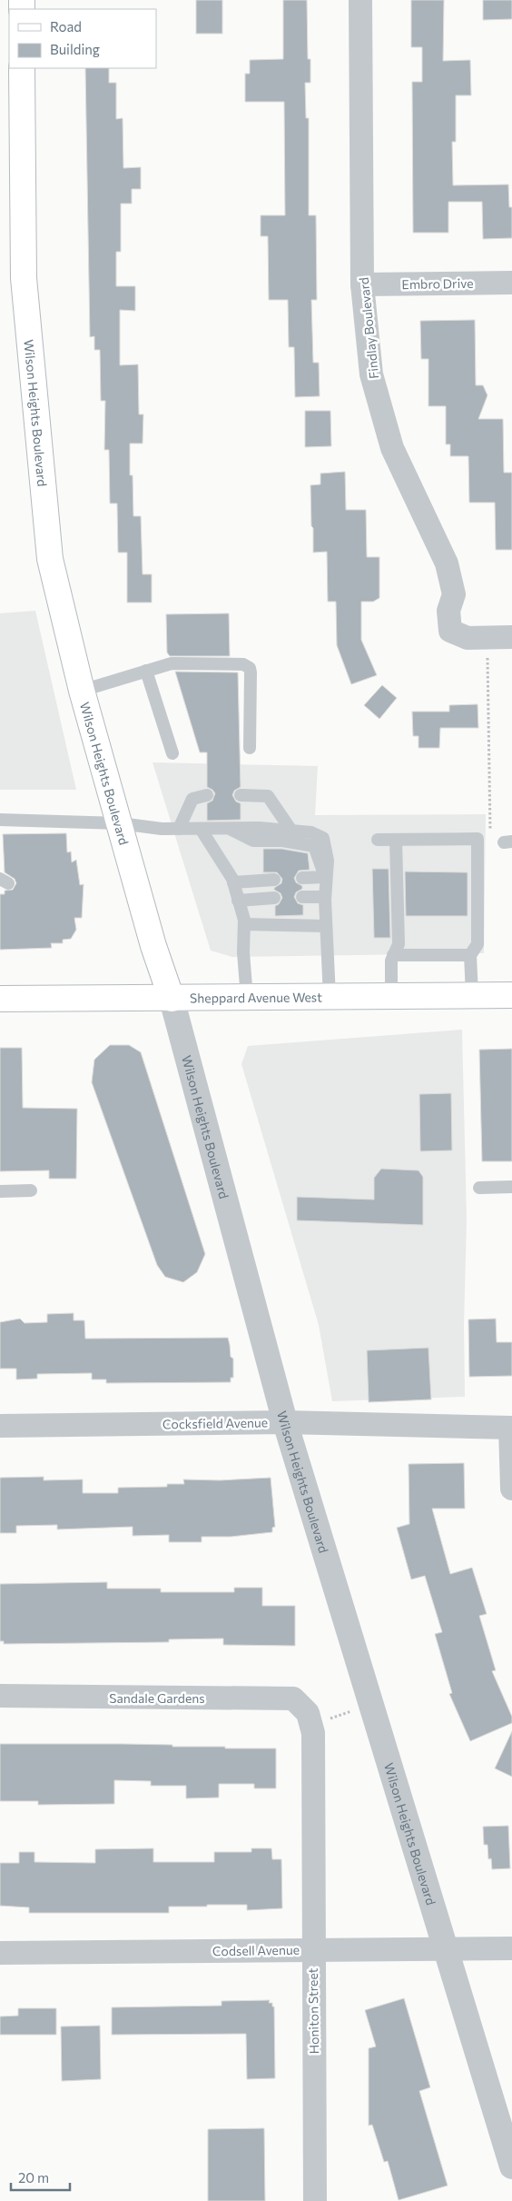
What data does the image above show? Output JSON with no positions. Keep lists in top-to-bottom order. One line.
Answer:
{"streets":{"main road":["Wilson Heights Boulevard","Sheppard Avenue West"],"street":["Embro Drive","Findlay Boulevard","Cocksfield Avenue","Sandale Gardens","Codsell Avenue","Honiton Street"]},"crossings":[["Embro Drive","Findlay Boulevard"],["Wilson Heights Boulevard","Sheppard Avenue West"],["Wilson Heights Boulevard","Cocksfield Avenue"],["Wilson Heights Boulevard","Codsell Avenue"],["Sandale Gardens","Honiton Street"],["Codsell Avenue","Honiton Street"]],"legend":["Road","Building"],"scale_bar":"20 m"}
